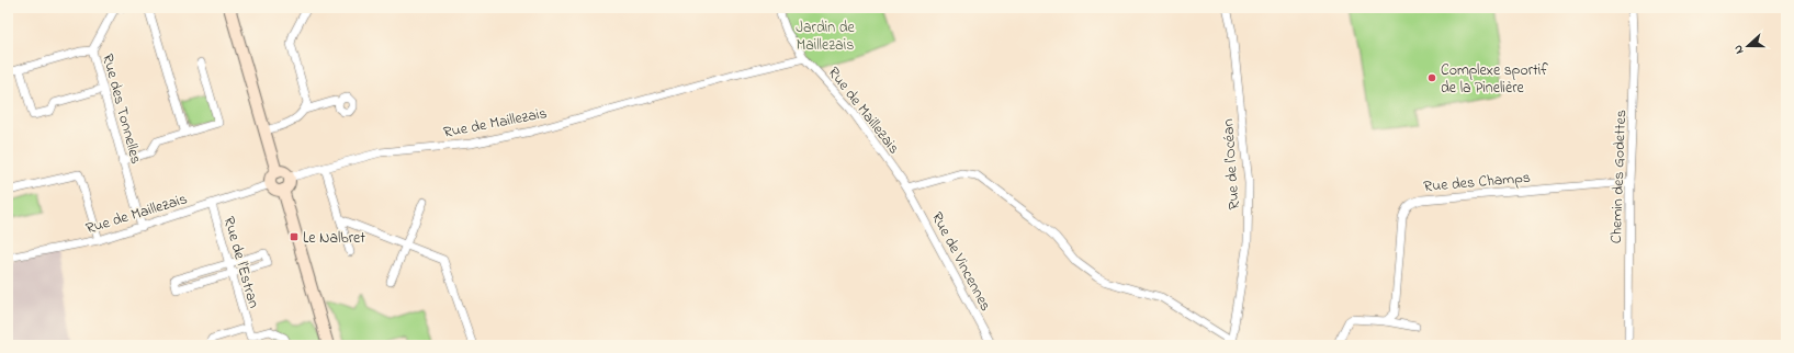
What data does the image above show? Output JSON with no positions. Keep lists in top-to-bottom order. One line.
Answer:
{"streets":{"street":["Rue des Tonnelles","Rue de Maillezais","Rue de l'Océan","Chemin des Godettes","Rue des Champs","Rue de Vincennes","Rue de l'Estran"]},"crossings":[["Rue des Tonnelles","Rue de Maillezais"],["Rue de Maillezais","Rue de Vincennes"],["Rue de Maillezais","Rue de l'Estran"],["Chemin des Godettes","Rue des Champs"]],"parks":["Jardin de Maillezais"],"places":{"other":["Complexe sportif de la Pinelière"],"transit":["Le Nalbret"]},"north":"left"}
